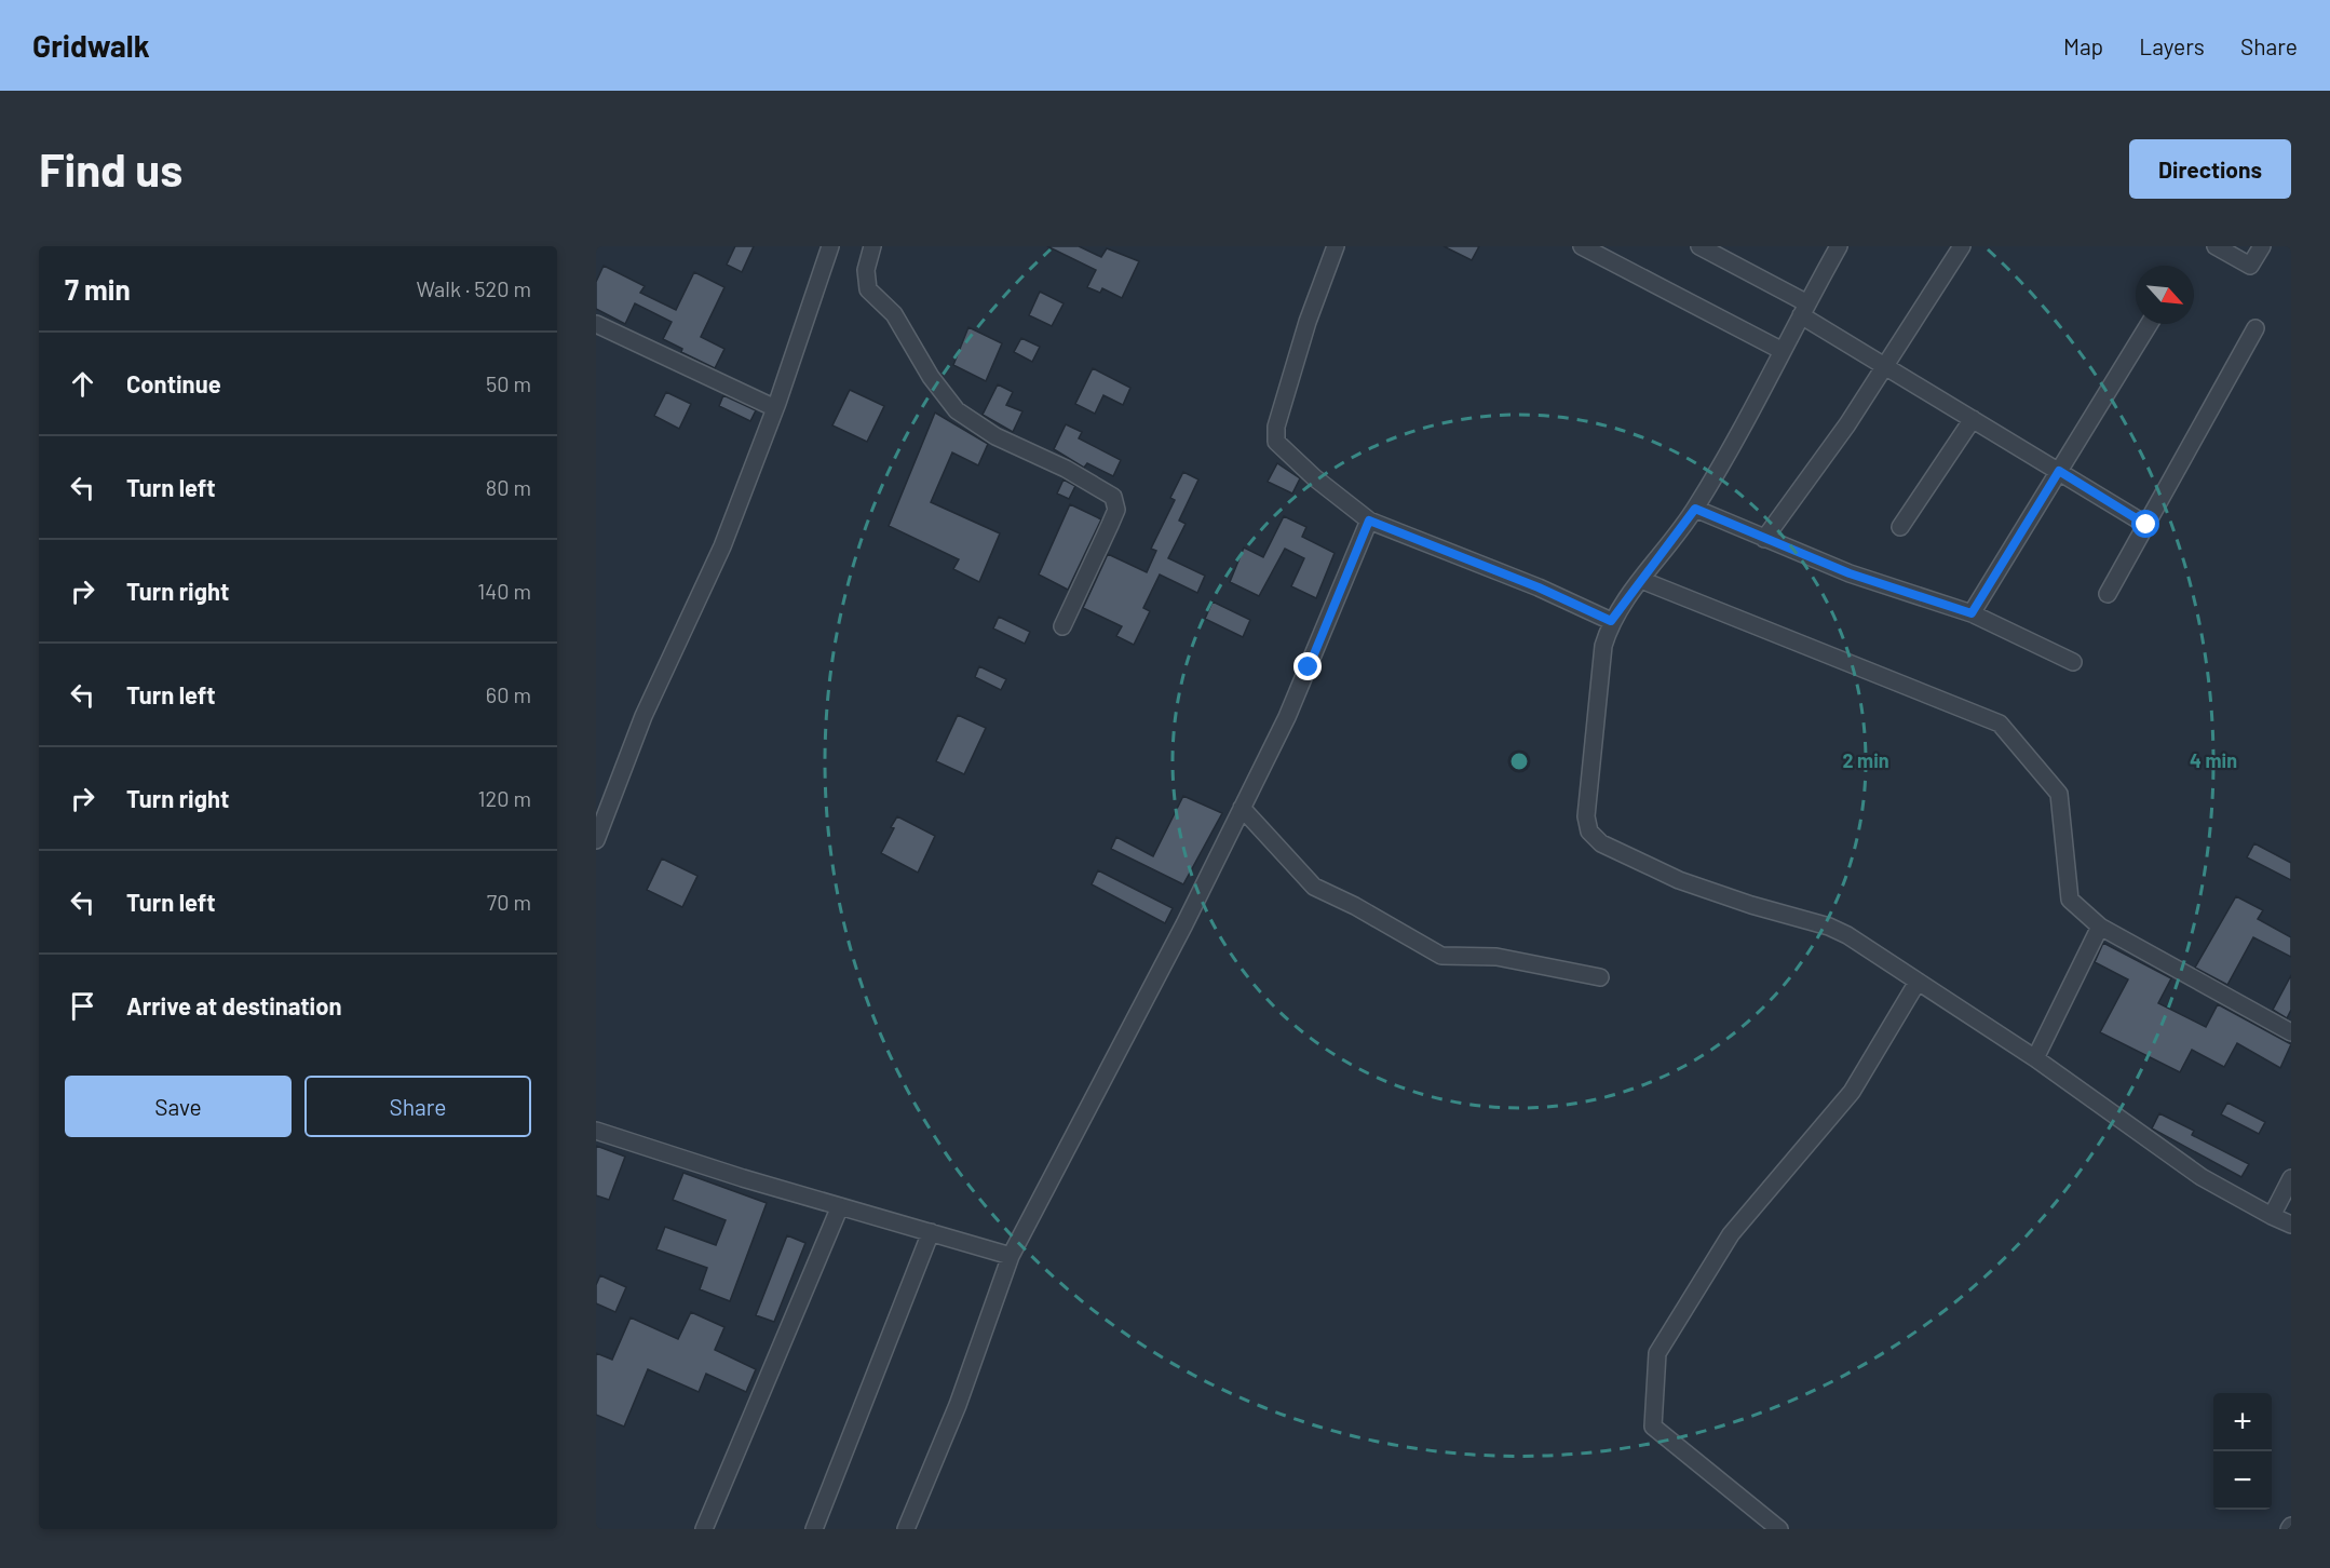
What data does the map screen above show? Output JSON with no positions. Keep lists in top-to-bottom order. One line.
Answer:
{"north":"bottom right","page":{"header":"Gridwalk","nav":["Map","Layers","Share"],"buttons":["Directions",["Save","Share"]],"title":"Find us","heading":["7 min","Walk · 520 m"],"list":[["Continue","50 m"],["Turn left","80 m"],["Turn right","140 m"],["Turn left","60 m"],["Turn right","120 m"],["Turn left","70 m"],"Arrive at destination"],"map_buttons":["+","−"]},"rings":["2 min","4 min"]}
